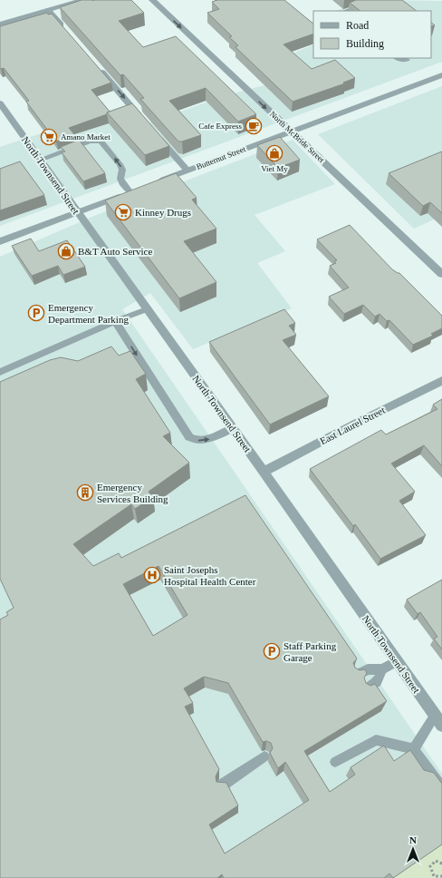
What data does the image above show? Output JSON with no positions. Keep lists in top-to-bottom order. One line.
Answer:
{"streets":{"street":["North McBride Street","Butternut Street","North Townsend Street","East Laurel Street"]},"crossings":[["North McBride Street","Butternut Street"],["North Townsend Street","East Laurel Street"]],"places":{"cafe":["Cafe Express"],"supermarket":["Amano Market","Kinney Drugs"],"shop":["Viet My","B&T Auto Service"],"parking":["Emergency Department Parking","Staff Parking Garage"],"building":["Emergency Services Building"],"hospital":["Saint Josephs Hospital Health Center"]},"legend":["Road","Building"],"north":"top"}
